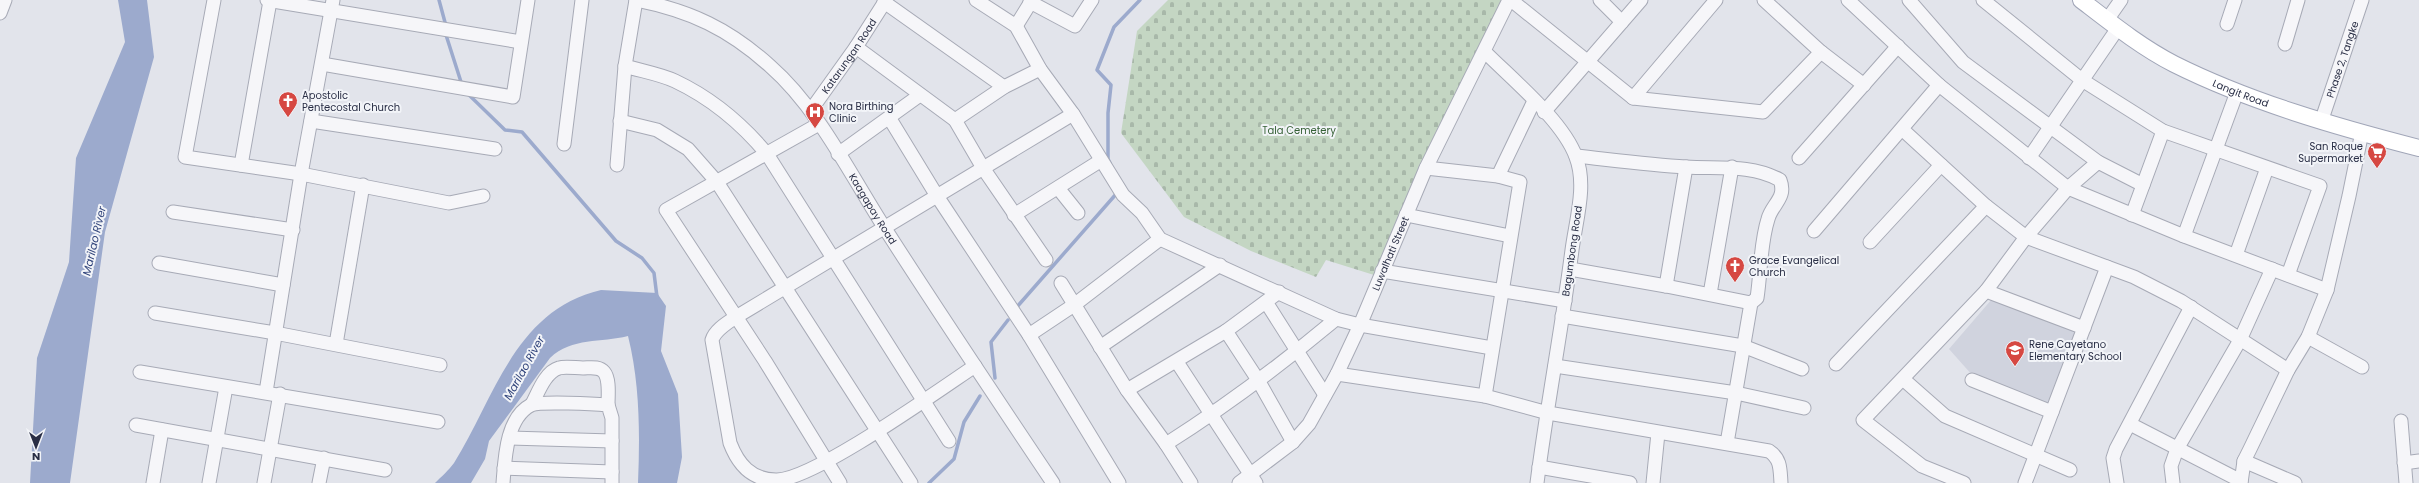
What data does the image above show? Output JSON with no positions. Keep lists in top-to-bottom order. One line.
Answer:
{"streets":{"main road":["Langit Road"],"street":["Katarungan Road","Phase 2, Tangke","Kaagapay Road","Bagumbong Road","Luwalhati Street"]},"crossings":[["Katarungan Road","Kaagapay Road"],["Phase 2, Tangke","Langit Road"],["Bagumbong Road","Luwalhati Street"]],"water":["Marilao River"],"parks":["Tala Cemetery"],"places":{"church":["Apostolic Pentecostal Church","Grace Evangelical Church"],"hospital":["Nora Birthing Clinic"],"supermarket":["San Roque Supermarket"],"school or university":["Rene Cayetano Elementary School"]},"north":"bottom"}
